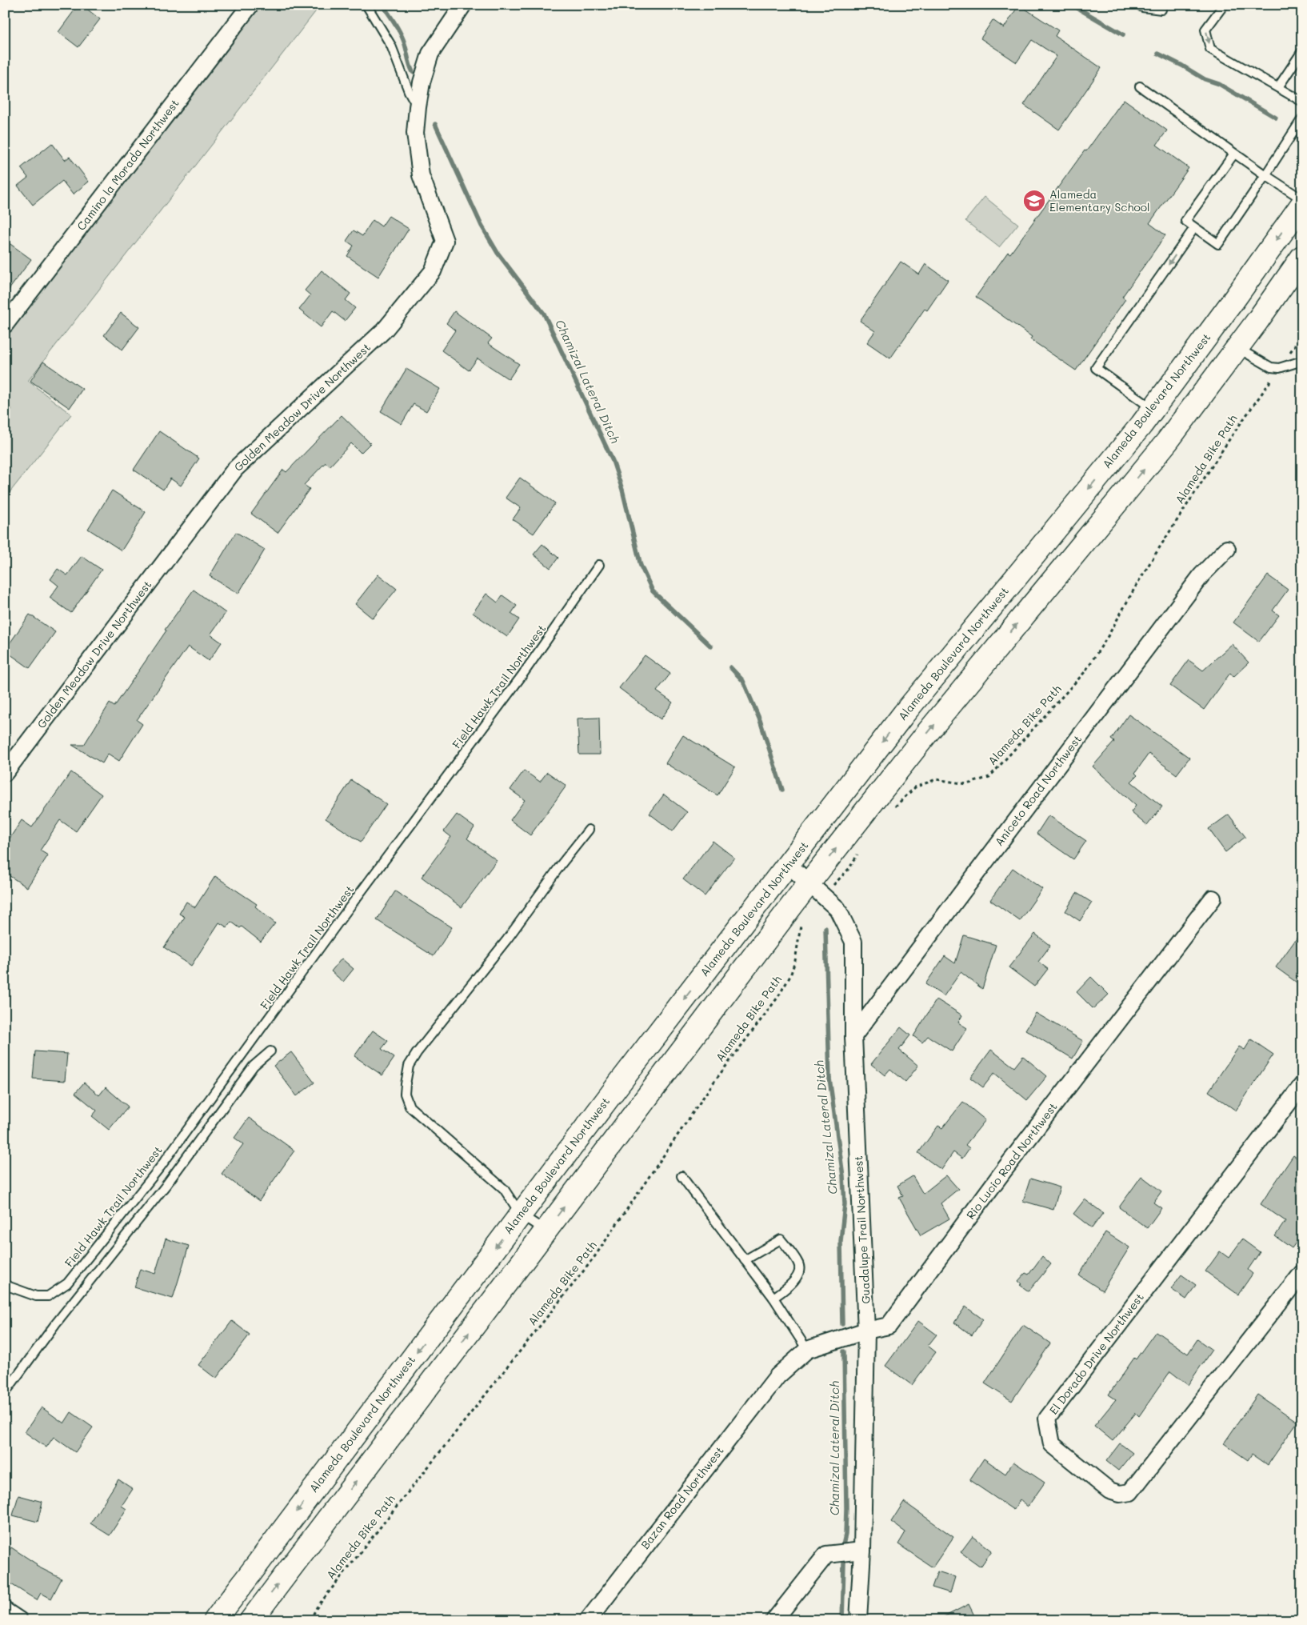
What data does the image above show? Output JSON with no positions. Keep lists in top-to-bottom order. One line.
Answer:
{"streets":{"main road":["Alameda Boulevard Northwest"],"street":["Camino la Morada Northwest","Golden Meadow Drive Northwest","Aniceto Road Northwest","Rio Lucio Road Northwest","Guadalupe Trail Northwest","El Dorado Drive Northwest","Bazan Road Northwest"],"lane":["Field Hawk Trail Northwest"],"path":["Alameda Bike Path"]},"crossings":[["Alameda Boulevard Northwest","Guadalupe Trail Northwest"],["Aniceto Road Northwest","Guadalupe Trail Northwest"],["Rio Lucio Road Northwest","Guadalupe Trail Northwest"],["Rio Lucio Road Northwest","Bazan Road Northwest"]],"water":["Chamizal Lateral Ditch"],"places":{"school or university":["Alameda Elementary School"]}}
